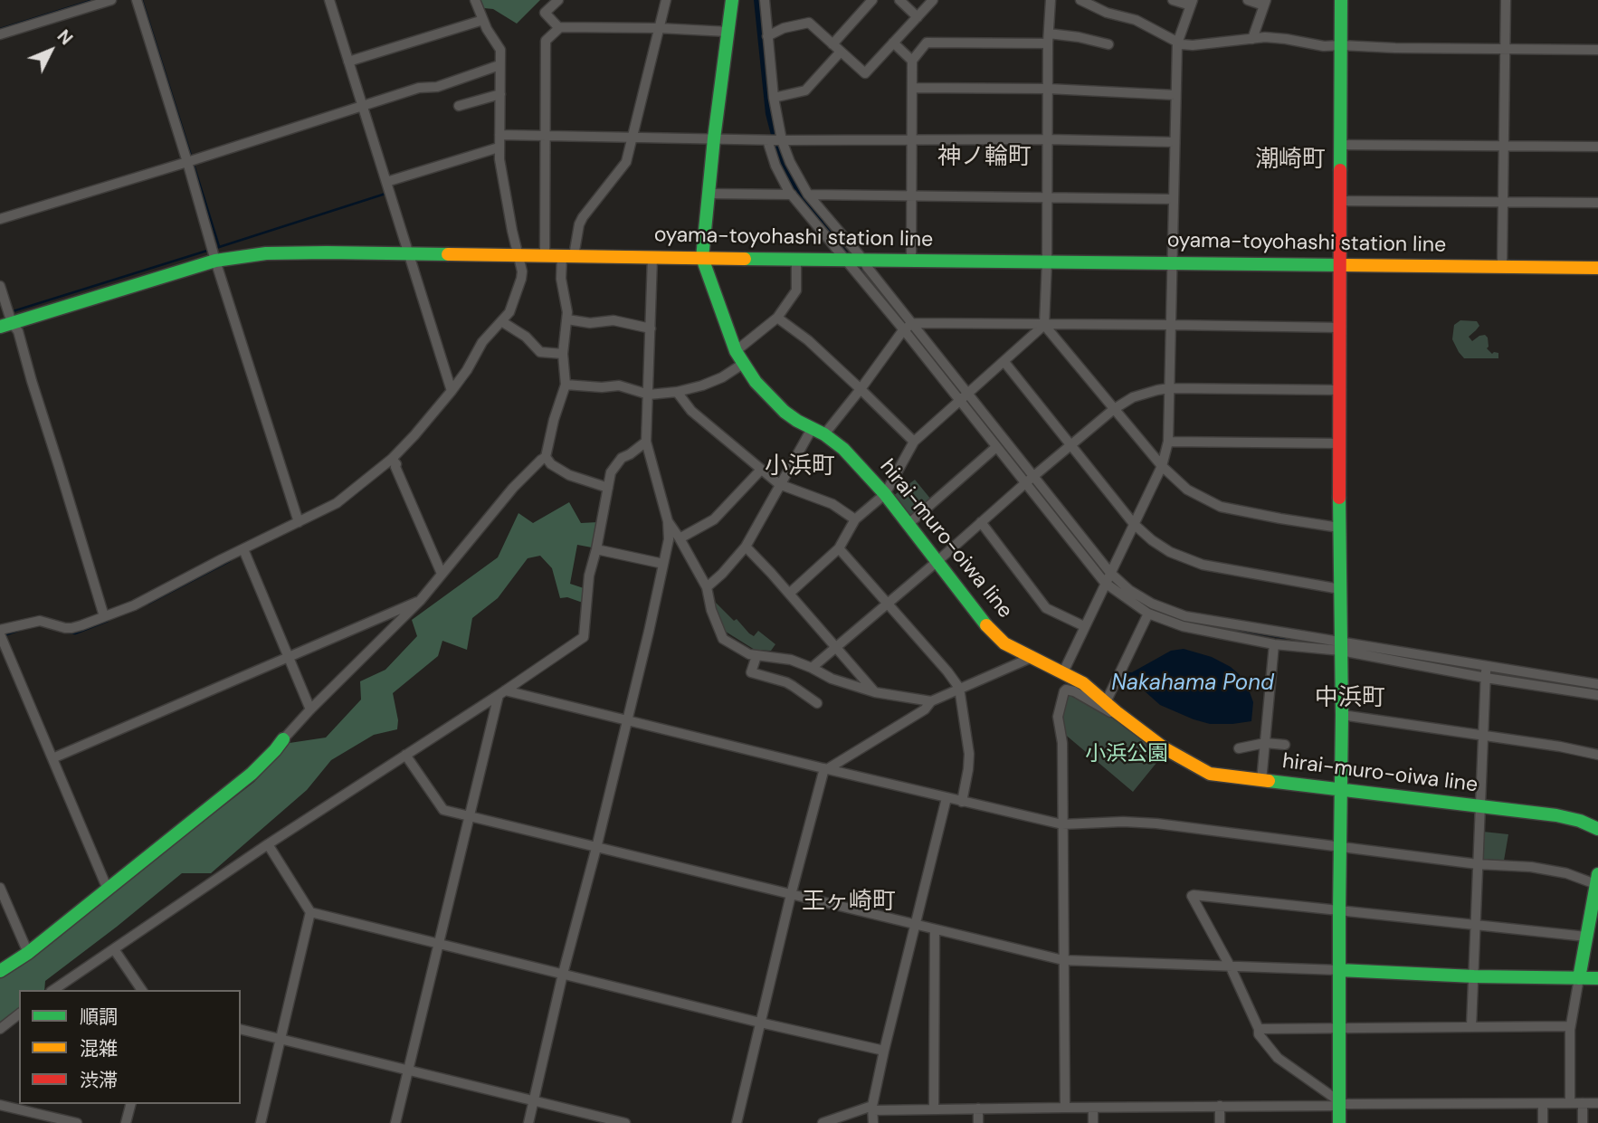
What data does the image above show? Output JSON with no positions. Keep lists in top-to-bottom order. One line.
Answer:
{"streets":{"main road":["oyama-toyohashi station line","hirai-muro-oiwa line"]},"crossings":[["oyama-toyohashi station line","hirai-muro-oiwa line"]],"districts":["神ノ輪町","潮崎町","小浜町","中浜町","王ヶ崎町"],"water":["Nakahama Pond"],"parks":["小浜公園"],"legend":["順調","混雑","渋滞"],"north":"top right"}
